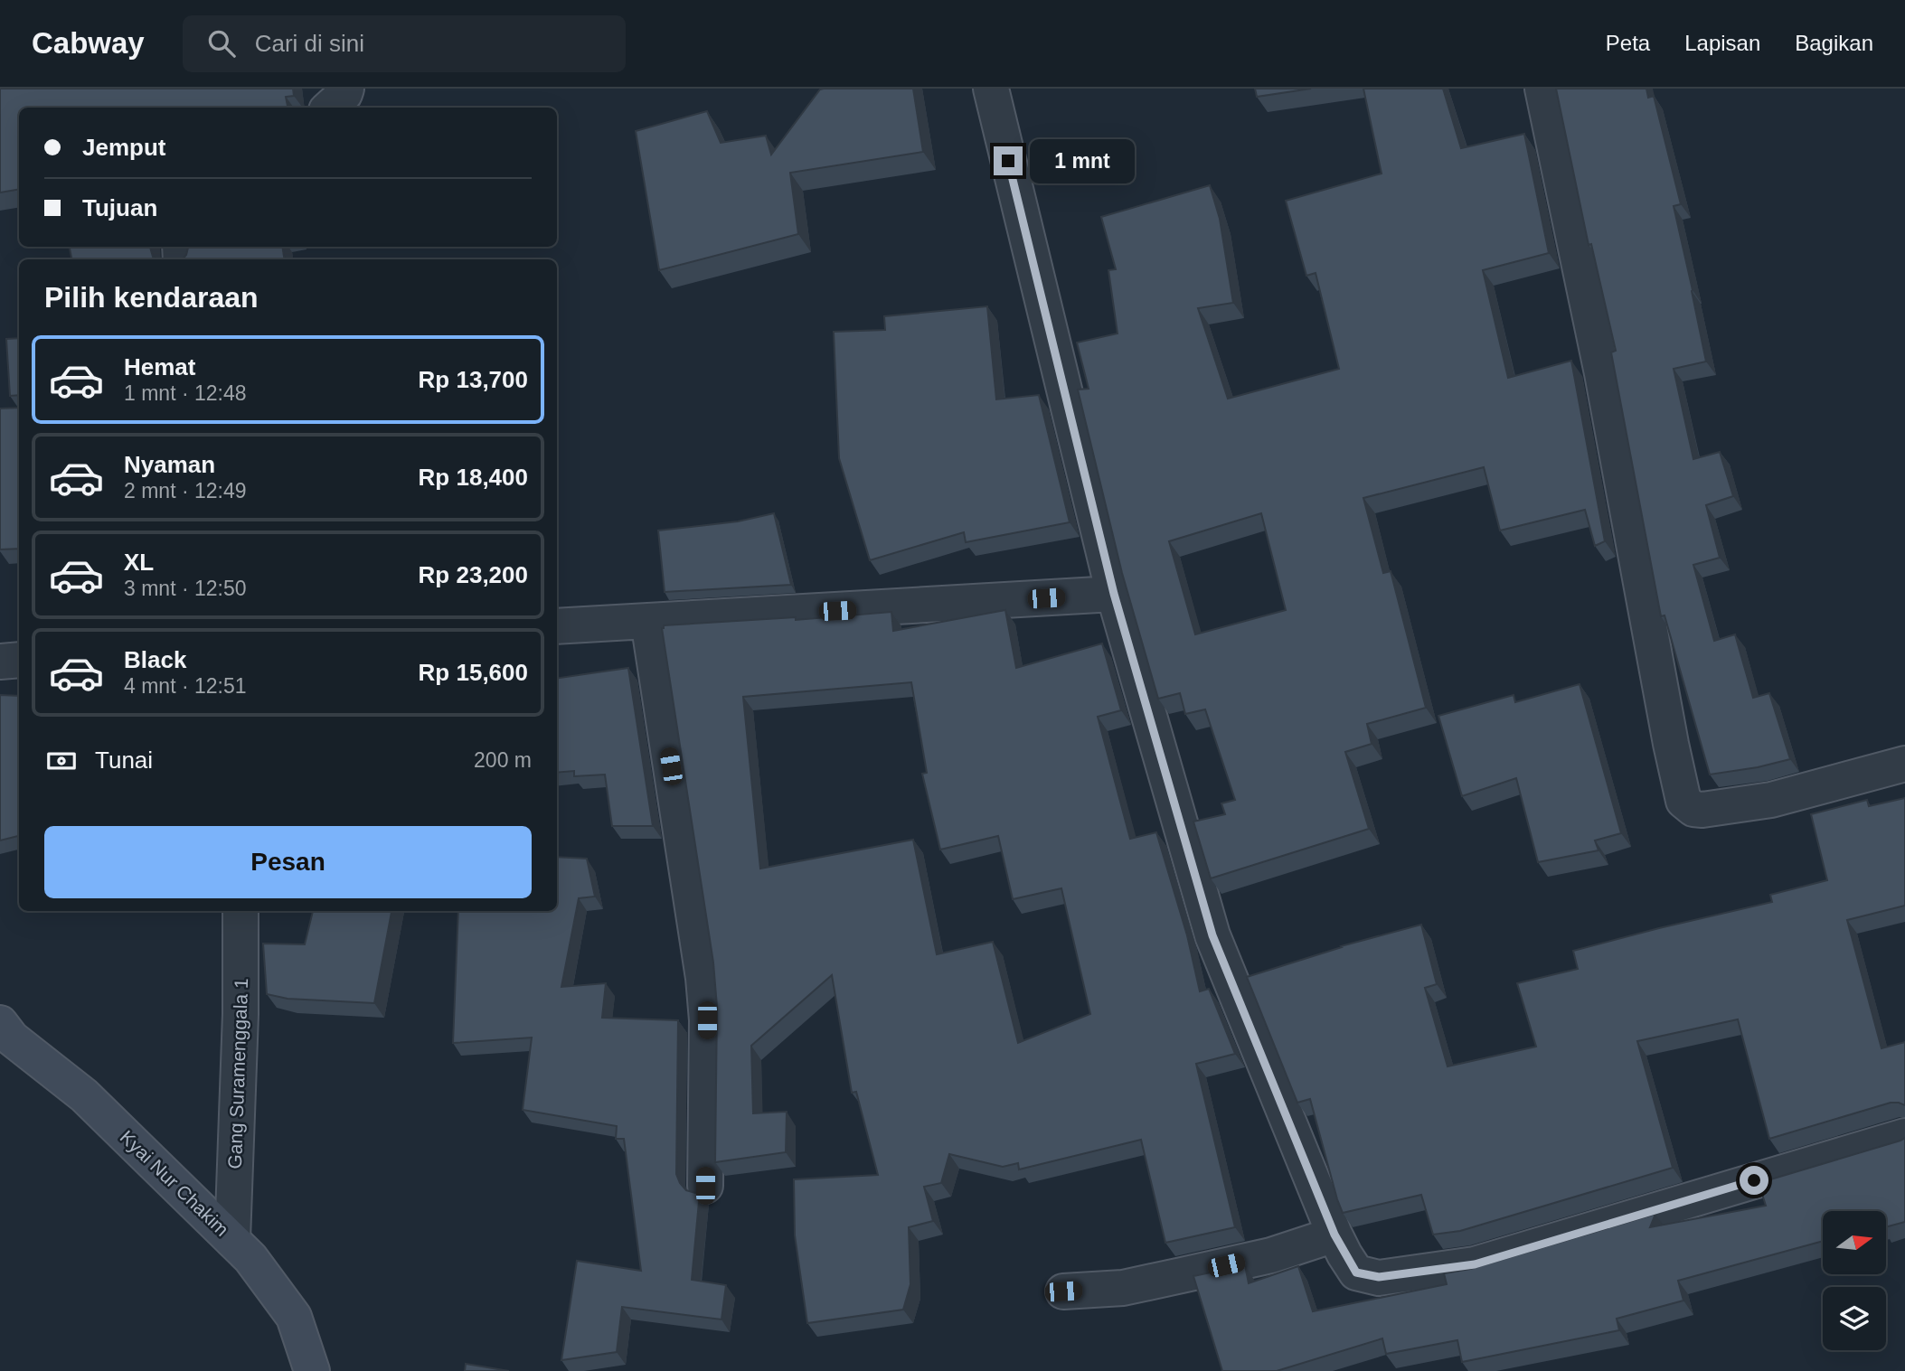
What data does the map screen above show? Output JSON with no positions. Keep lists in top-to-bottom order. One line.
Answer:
{"streets":{"street":["Gang Suramenggala 1","Kyai Nur Chakim"]},"crossings":[["Gang Suramenggala 1","Kyai Nur Chakim"]],"north":"right","page":{"header":"Cabway","search":"Cari di sini","nav":["Peta","Lapisan","Bagikan"],"banner":["Jemput","Tujuan"],"bubble":"1 mnt","heading":"Pilih kendaraan","list":[{"name":"Hemat","note":"1 mnt · 12:48","value":"Rp 13,700"},{"name":"Nyaman","note":"2 mnt · 12:49","value":"Rp 18,400"},{"name":"XL","note":"3 mnt · 12:50","value":"Rp 23,200"},{"name":"Black","note":"4 mnt · 12:51","value":"Rp 15,600"}],"pay":["Tunai","200 m"],"buttons":"Pesan"}}
